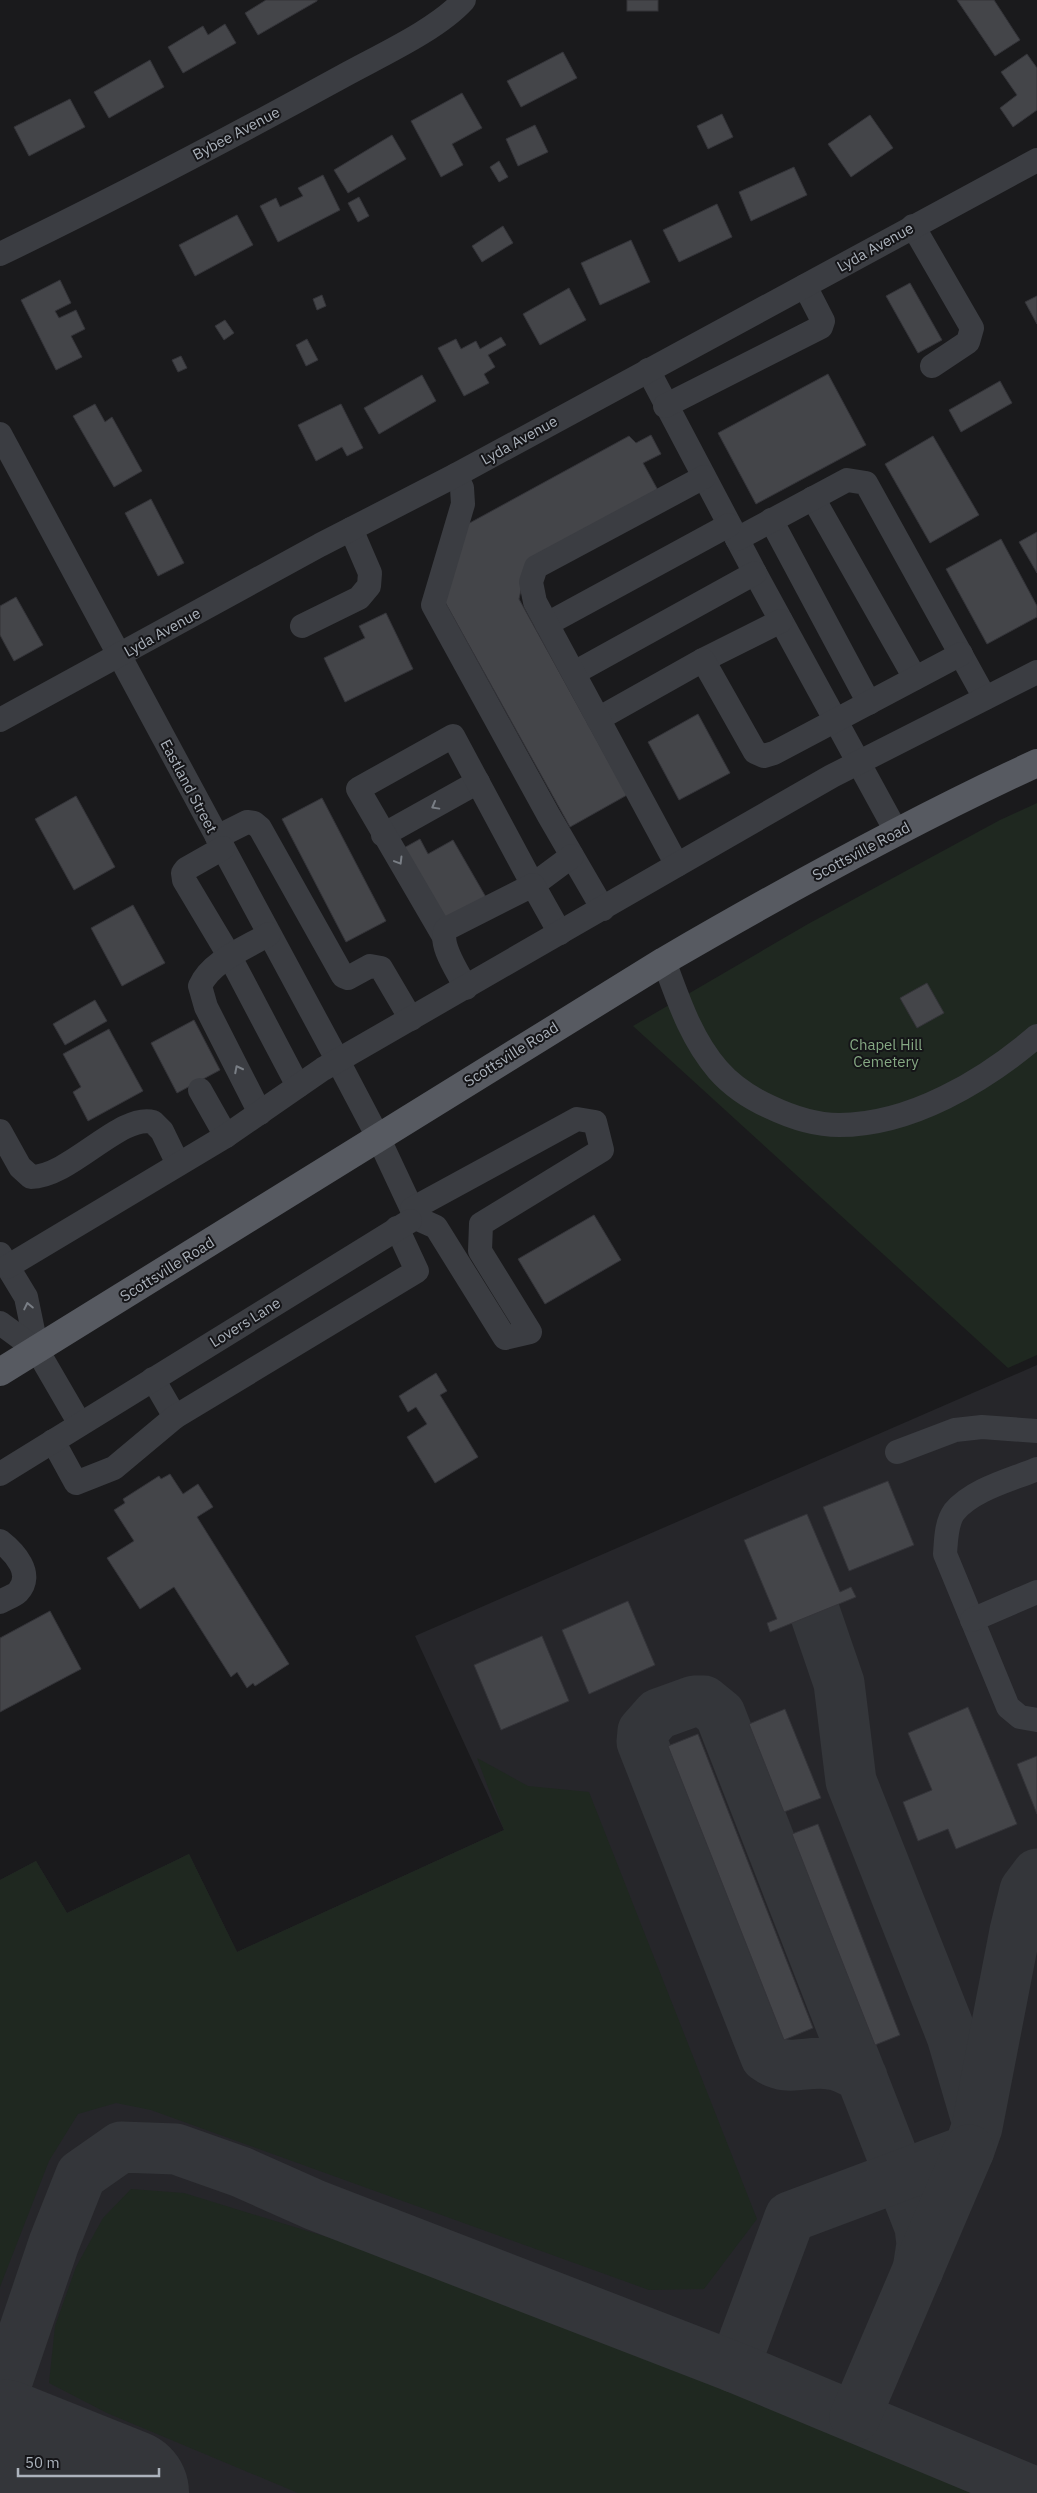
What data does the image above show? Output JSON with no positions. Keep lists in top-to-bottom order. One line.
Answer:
{"streets":{"main road":["Scottsville Road"],"street":["Bybee Avenue","Lyda Avenue","Eastland Street","Lovers Lane"]},"crossings":[["Lyda Avenue","Eastland Street"],["Eastland Street","Scottsville Road"]],"parks":["Chapel Hill Cemetery"],"scale_bar":"50 m"}
